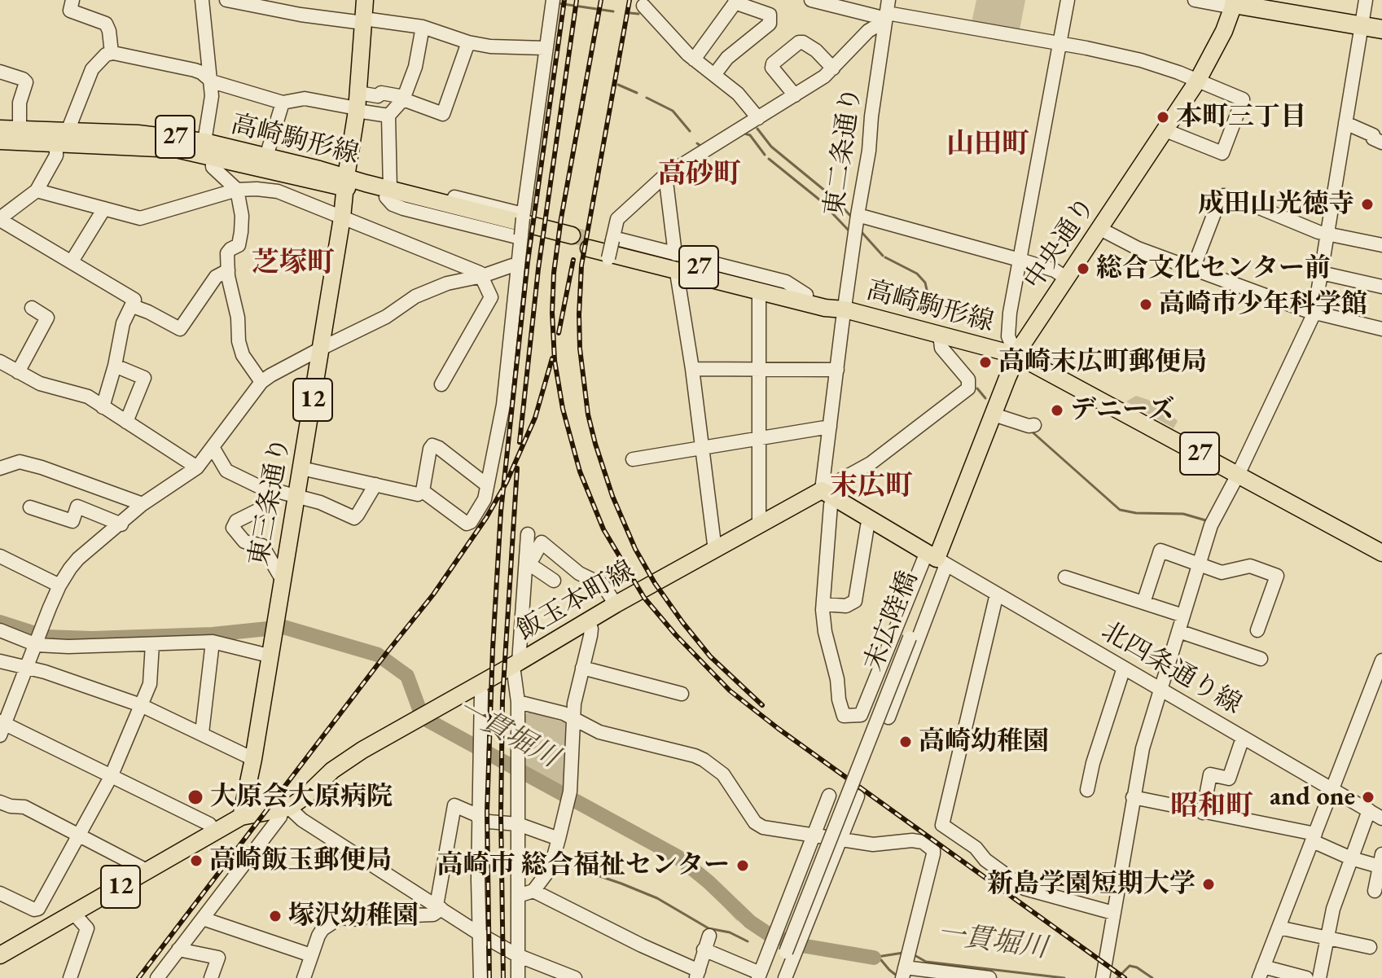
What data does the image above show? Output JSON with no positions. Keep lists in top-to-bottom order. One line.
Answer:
{"streets":{"main road":["27","高崎駒形線","中央通り","12","東三条通り","飯玉本町線"],"street":["東二条通り","末広陸橋","北四条通り線"]},"crossings":[["高崎駒形線","東二条通り"],["高崎駒形線","中央通り"],["高崎駒形線","東三条通り"],["東二条通り","飯玉本町線"],["東二条通り","末広陸橋"],["中央通り","末広陸橋"],["中央通り","北四条通り線"],["12","東三条通り"],["12","飯玉本町線"],["東三条通り","飯玉本町線"],["末広陸橋","北四条通り線"]],"districts":["山田町","高砂町","芝塚町","末広町","昭和町"],"water":["一貫堀川"],"places":["本町三丁目","成田山光徳寺","総合文化センター前","高崎市少年科学館","高崎末広町郵便局","デニーズ","高崎幼稚園","大原会大原病院","and one","高崎飯玉郵便局","高崎市 総合福祉センター","新島学園短期大学","塚沢幼稚園"]}
